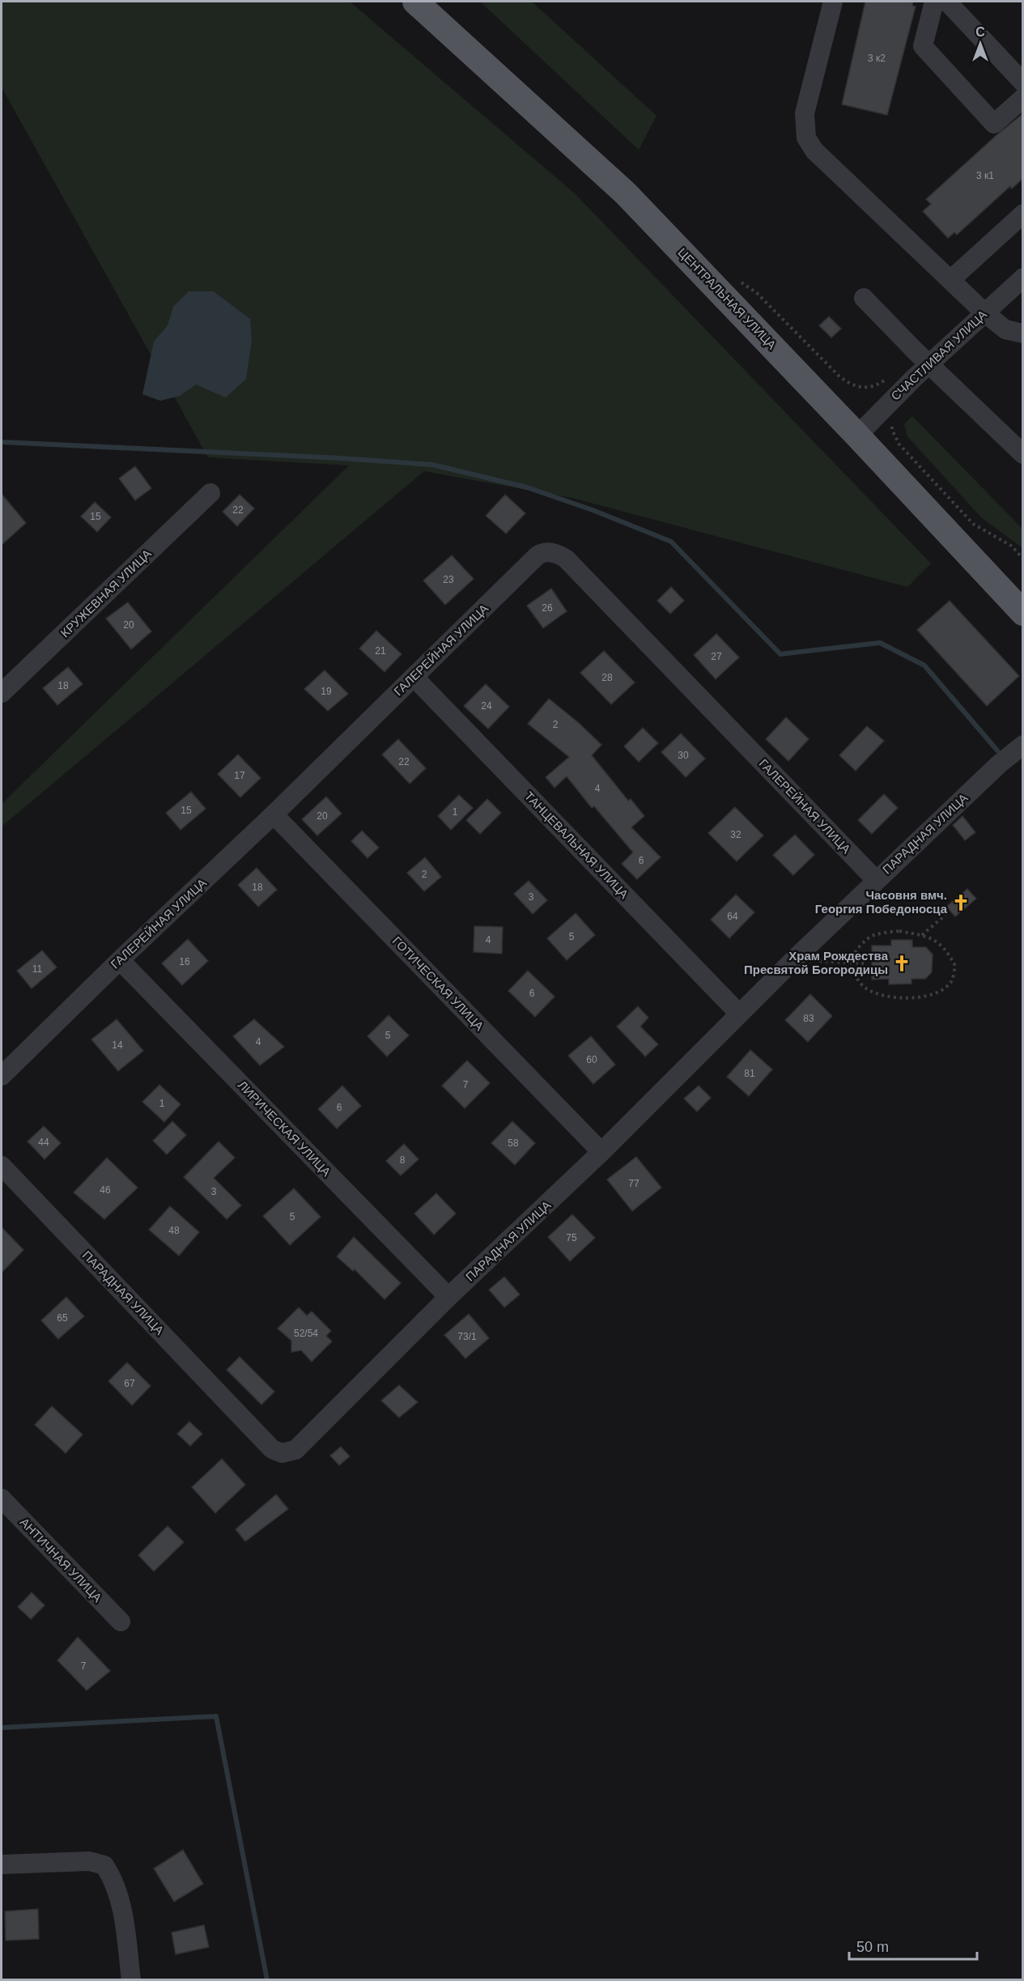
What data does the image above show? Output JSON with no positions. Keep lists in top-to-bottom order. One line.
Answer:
{"streets":{"main road":["ЦЕНТРАЛЬНАЯ УЛИЦА"],"street":["СЧАСТЛИВАЯ УЛИЦА","КРУЖЕВНАЯ УЛИЦА","ГАЛЕРЕЙНАЯ УЛИЦА","ПАРАДНАЯ УЛИЦА","ТАНЦЕВАЛЬНАЯ УЛИЦА","ГОТИЧЕСКАЯ УЛИЦА","ЛИРИЧЕСКАЯ УЛИЦА","АНТИЧНАЯ УЛИЦА"]},"crossings":[["ЦЕНТРАЛЬНАЯ УЛИЦА","СЧАСТЛИВАЯ УЛИЦА"],["ГАЛЕРЕЙНАЯ УЛИЦА","ПАРАДНАЯ УЛИЦА"],["ГАЛЕРЕЙНАЯ УЛИЦА","ТАНЦЕВАЛЬНАЯ УЛИЦА"],["ГАЛЕРЕЙНАЯ УЛИЦА","ГОТИЧЕСКАЯ УЛИЦА"],["ГАЛЕРЕЙНАЯ УЛИЦА","ЛИРИЧЕСКАЯ УЛИЦА"],["ПАРАДНАЯ УЛИЦА","ТАНЦЕВАЛЬНАЯ УЛИЦА"],["ПАРАДНАЯ УЛИЦА","ГОТИЧЕСКАЯ УЛИЦА"],["ПАРАДНАЯ УЛИЦА","ЛИРИЧЕСКАЯ УЛИЦА"]],"places":{"church":["Часовня вмч. Георгия Победоносца","Храм Рождества Пресвятой Богородицы"]},"house_numbers":["3 к2","3 к1","22","15","23","26","20","21","27","28","18","19","24","2","30","22","17","4","15","1","20","32","6","2","18","3","64","5","4","16","11","6","83","5","4","14","60","81","7","1","6","44","58","8","77","46","3","5","48","75","65","52/54","73/1","67","7"],"scale_bar":"50 m","north":"top"}
